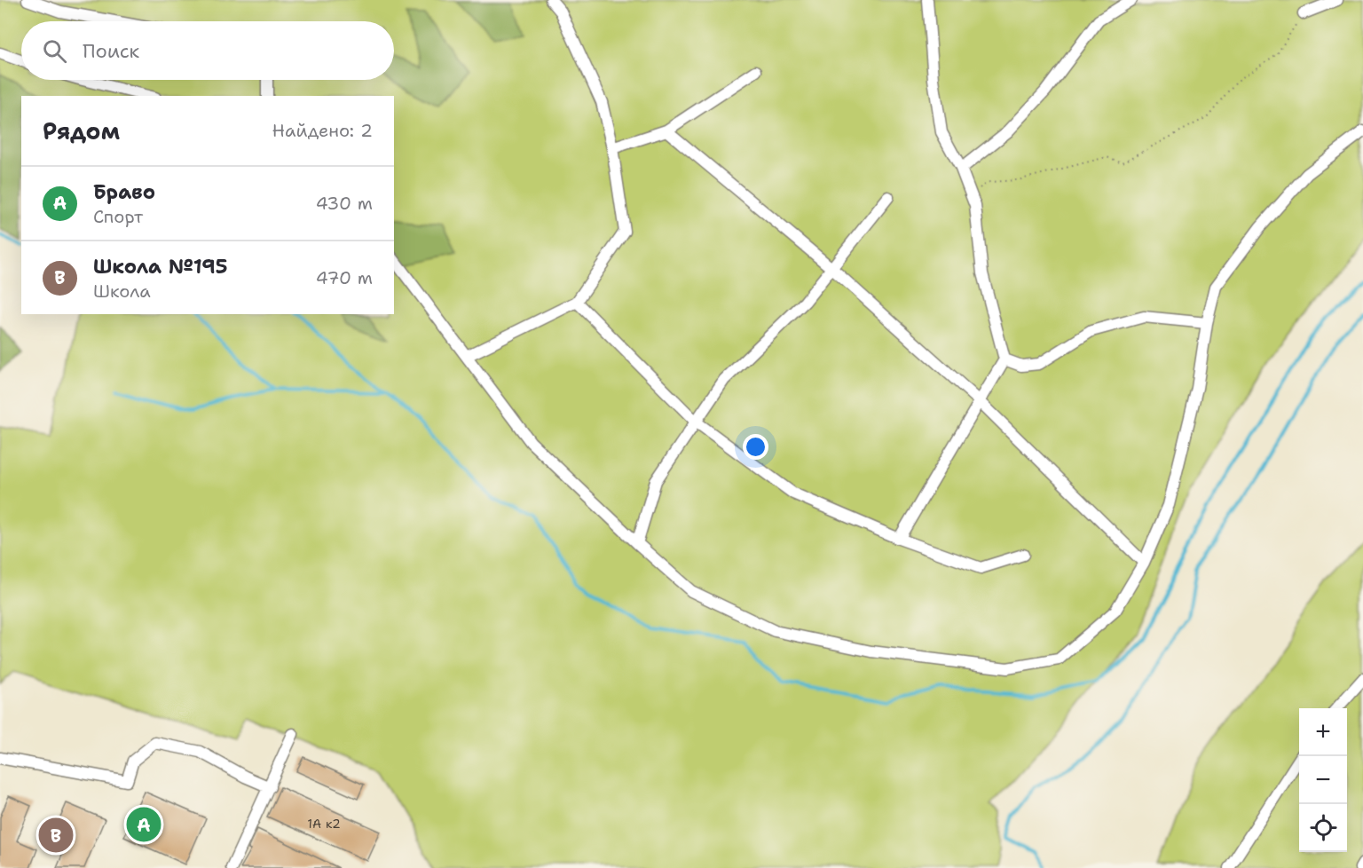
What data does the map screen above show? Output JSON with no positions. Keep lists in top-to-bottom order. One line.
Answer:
{"house_numbers":["1А к2"],"page":{"search":"Поиск","heading":["Рядом","Найдено: 2"],"list":[{"mark":"A","name":"Браво","note":"Спорт","value":"430 m"},{"mark":"B","name":"Школа №195","note":"Школа","value":"470 m"}],"map_buttons":["+","−"],"pins":["A","B"]}}
